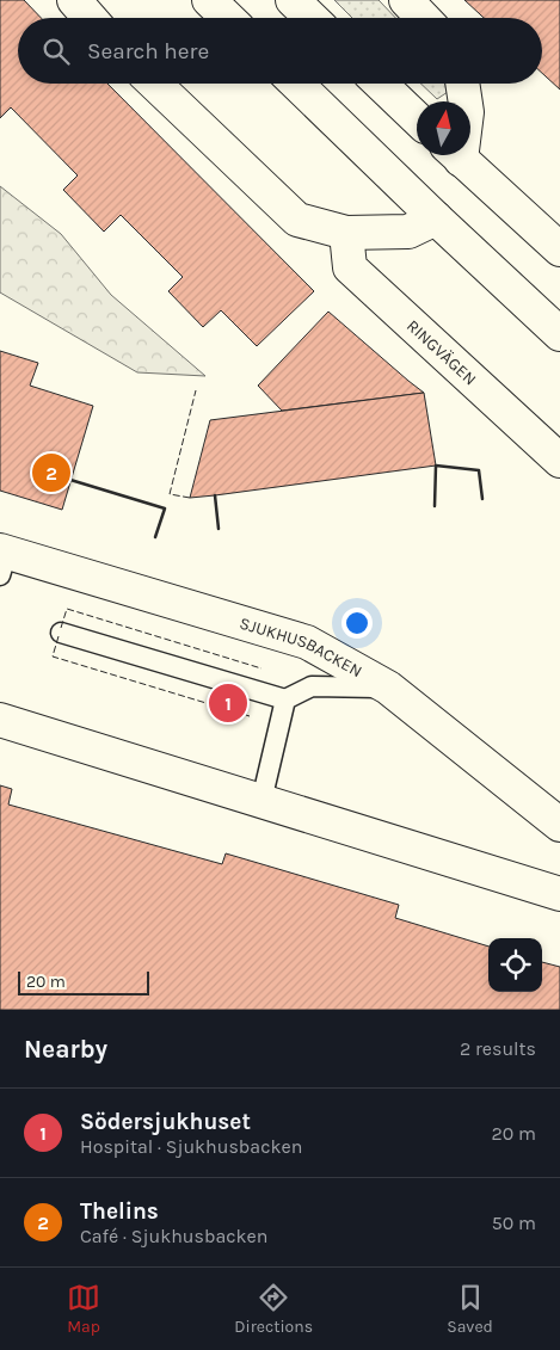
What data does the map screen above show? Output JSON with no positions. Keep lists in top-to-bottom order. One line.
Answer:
{"streets":{"street":["RINGVÄGEN","SJUKHUSBACKEN"]},"scale_bar":"20 m","north":"top","page":{"search":"Search here","pins":["2","1"],"scale":"20 m","heading":["Nearby","2 results"],"list":[{"mark":"1","name":"Södersjukhuset","note":"Hospital · Sjukhusbacken","value":"20 m"},{"mark":"2","name":"Thelins","note":"Café · Sjukhusbacken","value":"50 m"}],"nav":["Map","Directions","Saved"]}}
